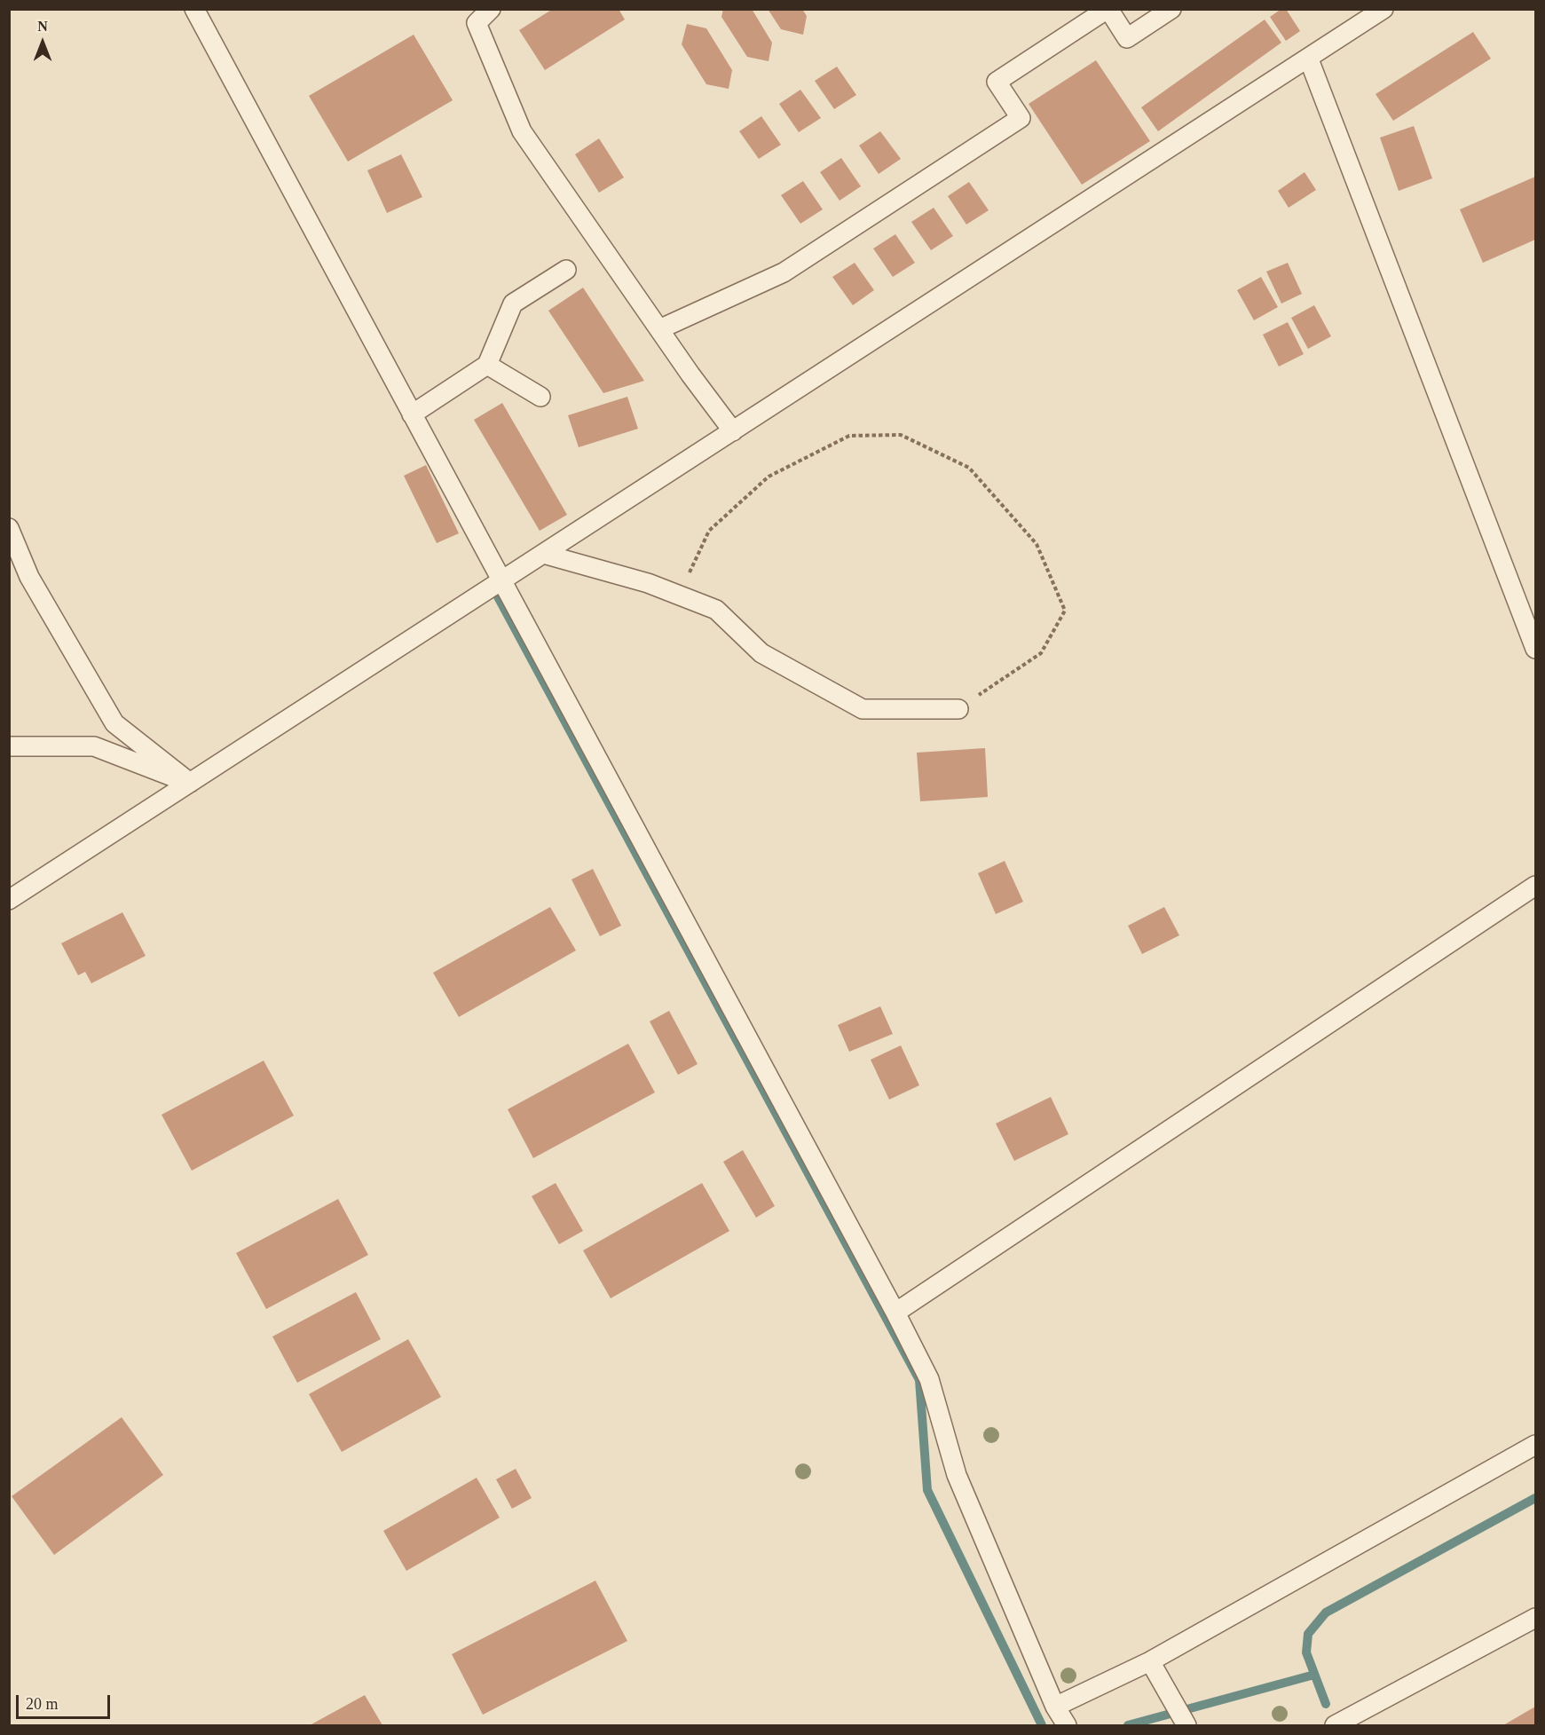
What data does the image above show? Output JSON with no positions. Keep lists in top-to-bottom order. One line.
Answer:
{"scale_bar":"20 m","north":"top"}
